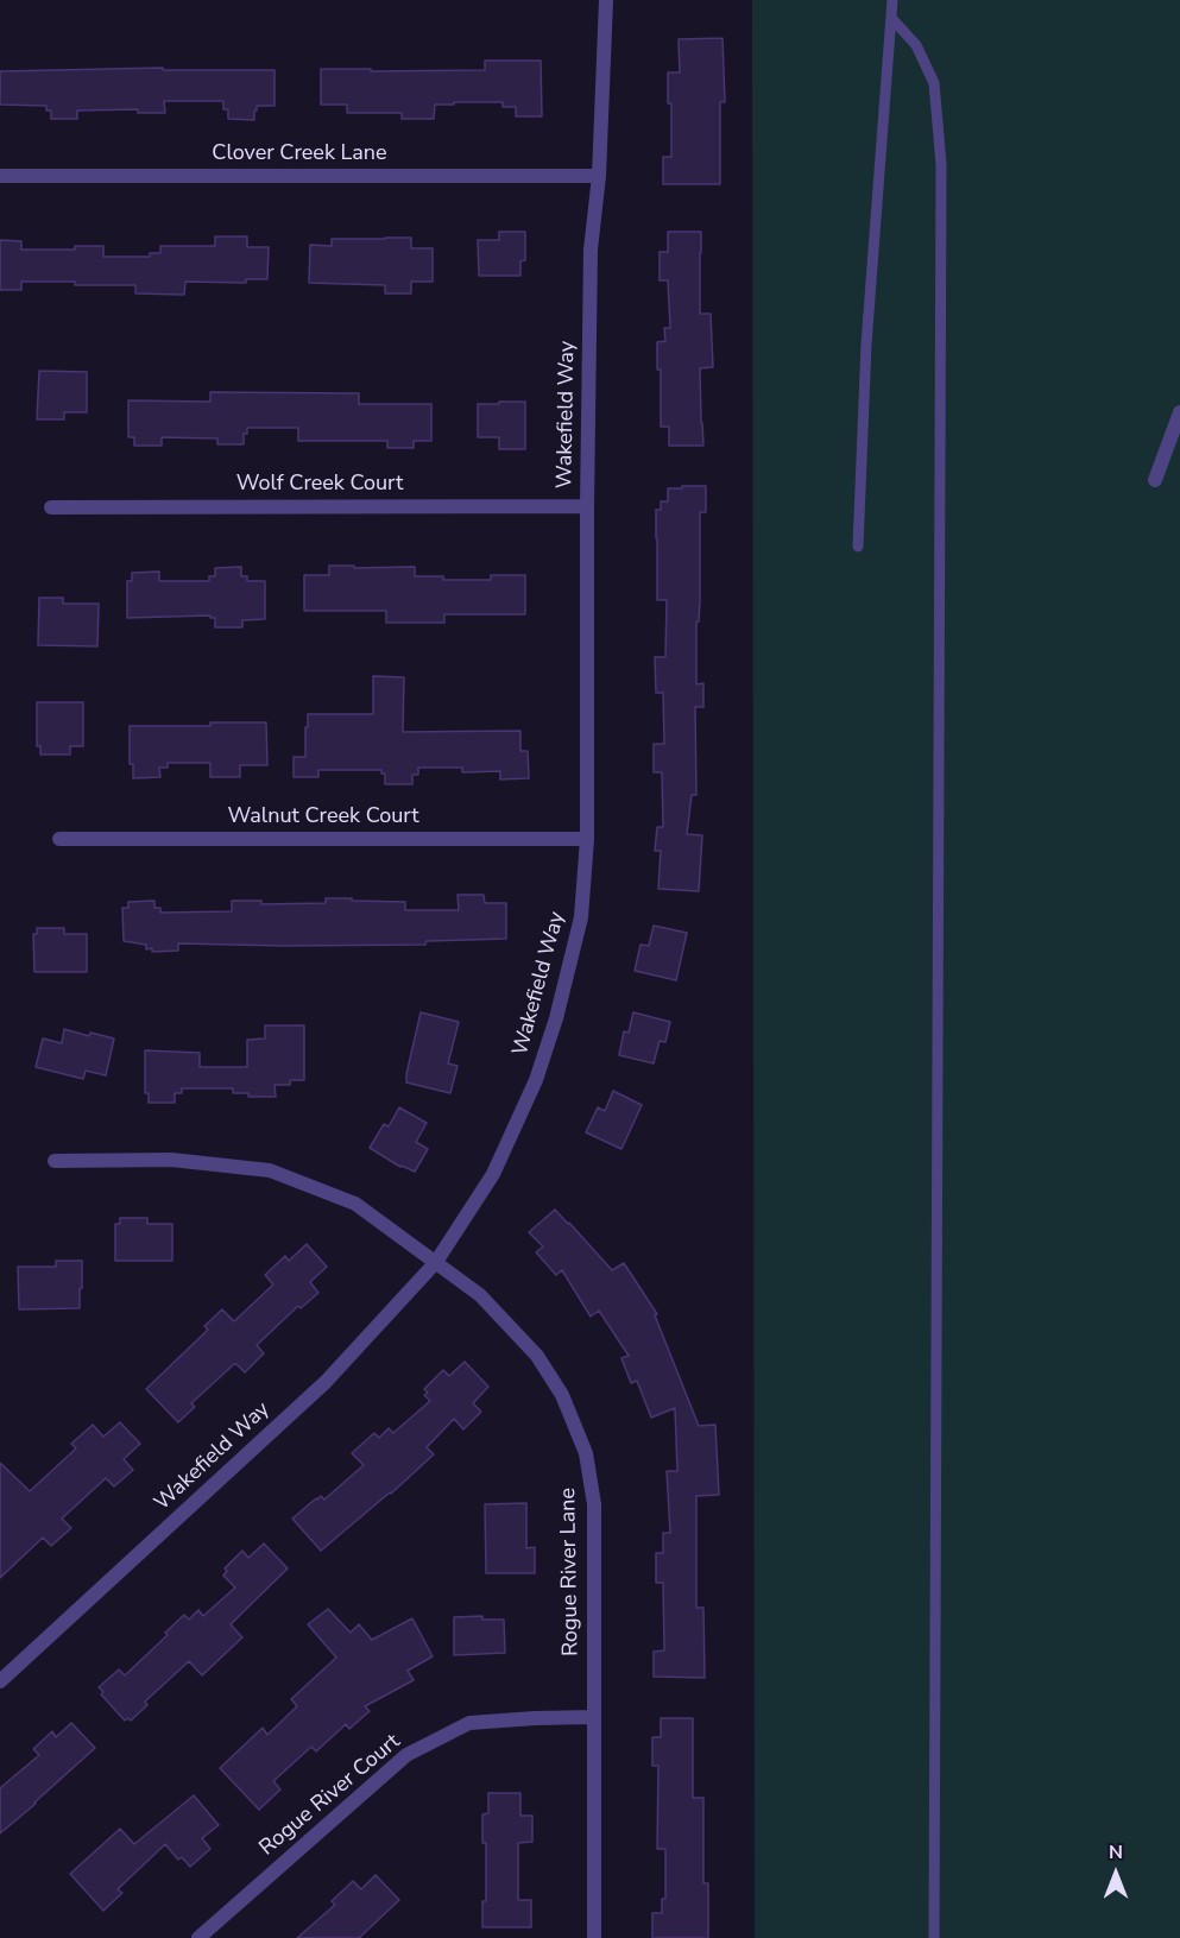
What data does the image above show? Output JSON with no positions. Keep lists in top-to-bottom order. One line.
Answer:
{"streets":{"street":["Clover Creek Lane","Wakefield Way","Wolf Creek Court","Walnut Creek Court","Rogue River Lane","Rogue River Court"]},"crossings":[["Clover Creek Lane","Wakefield Way"],["Wakefield Way","Wolf Creek Court"],["Wakefield Way","Walnut Creek Court"],["Wakefield Way","Rogue River Lane"],["Rogue River Lane","Rogue River Court"]],"north":"top"}
